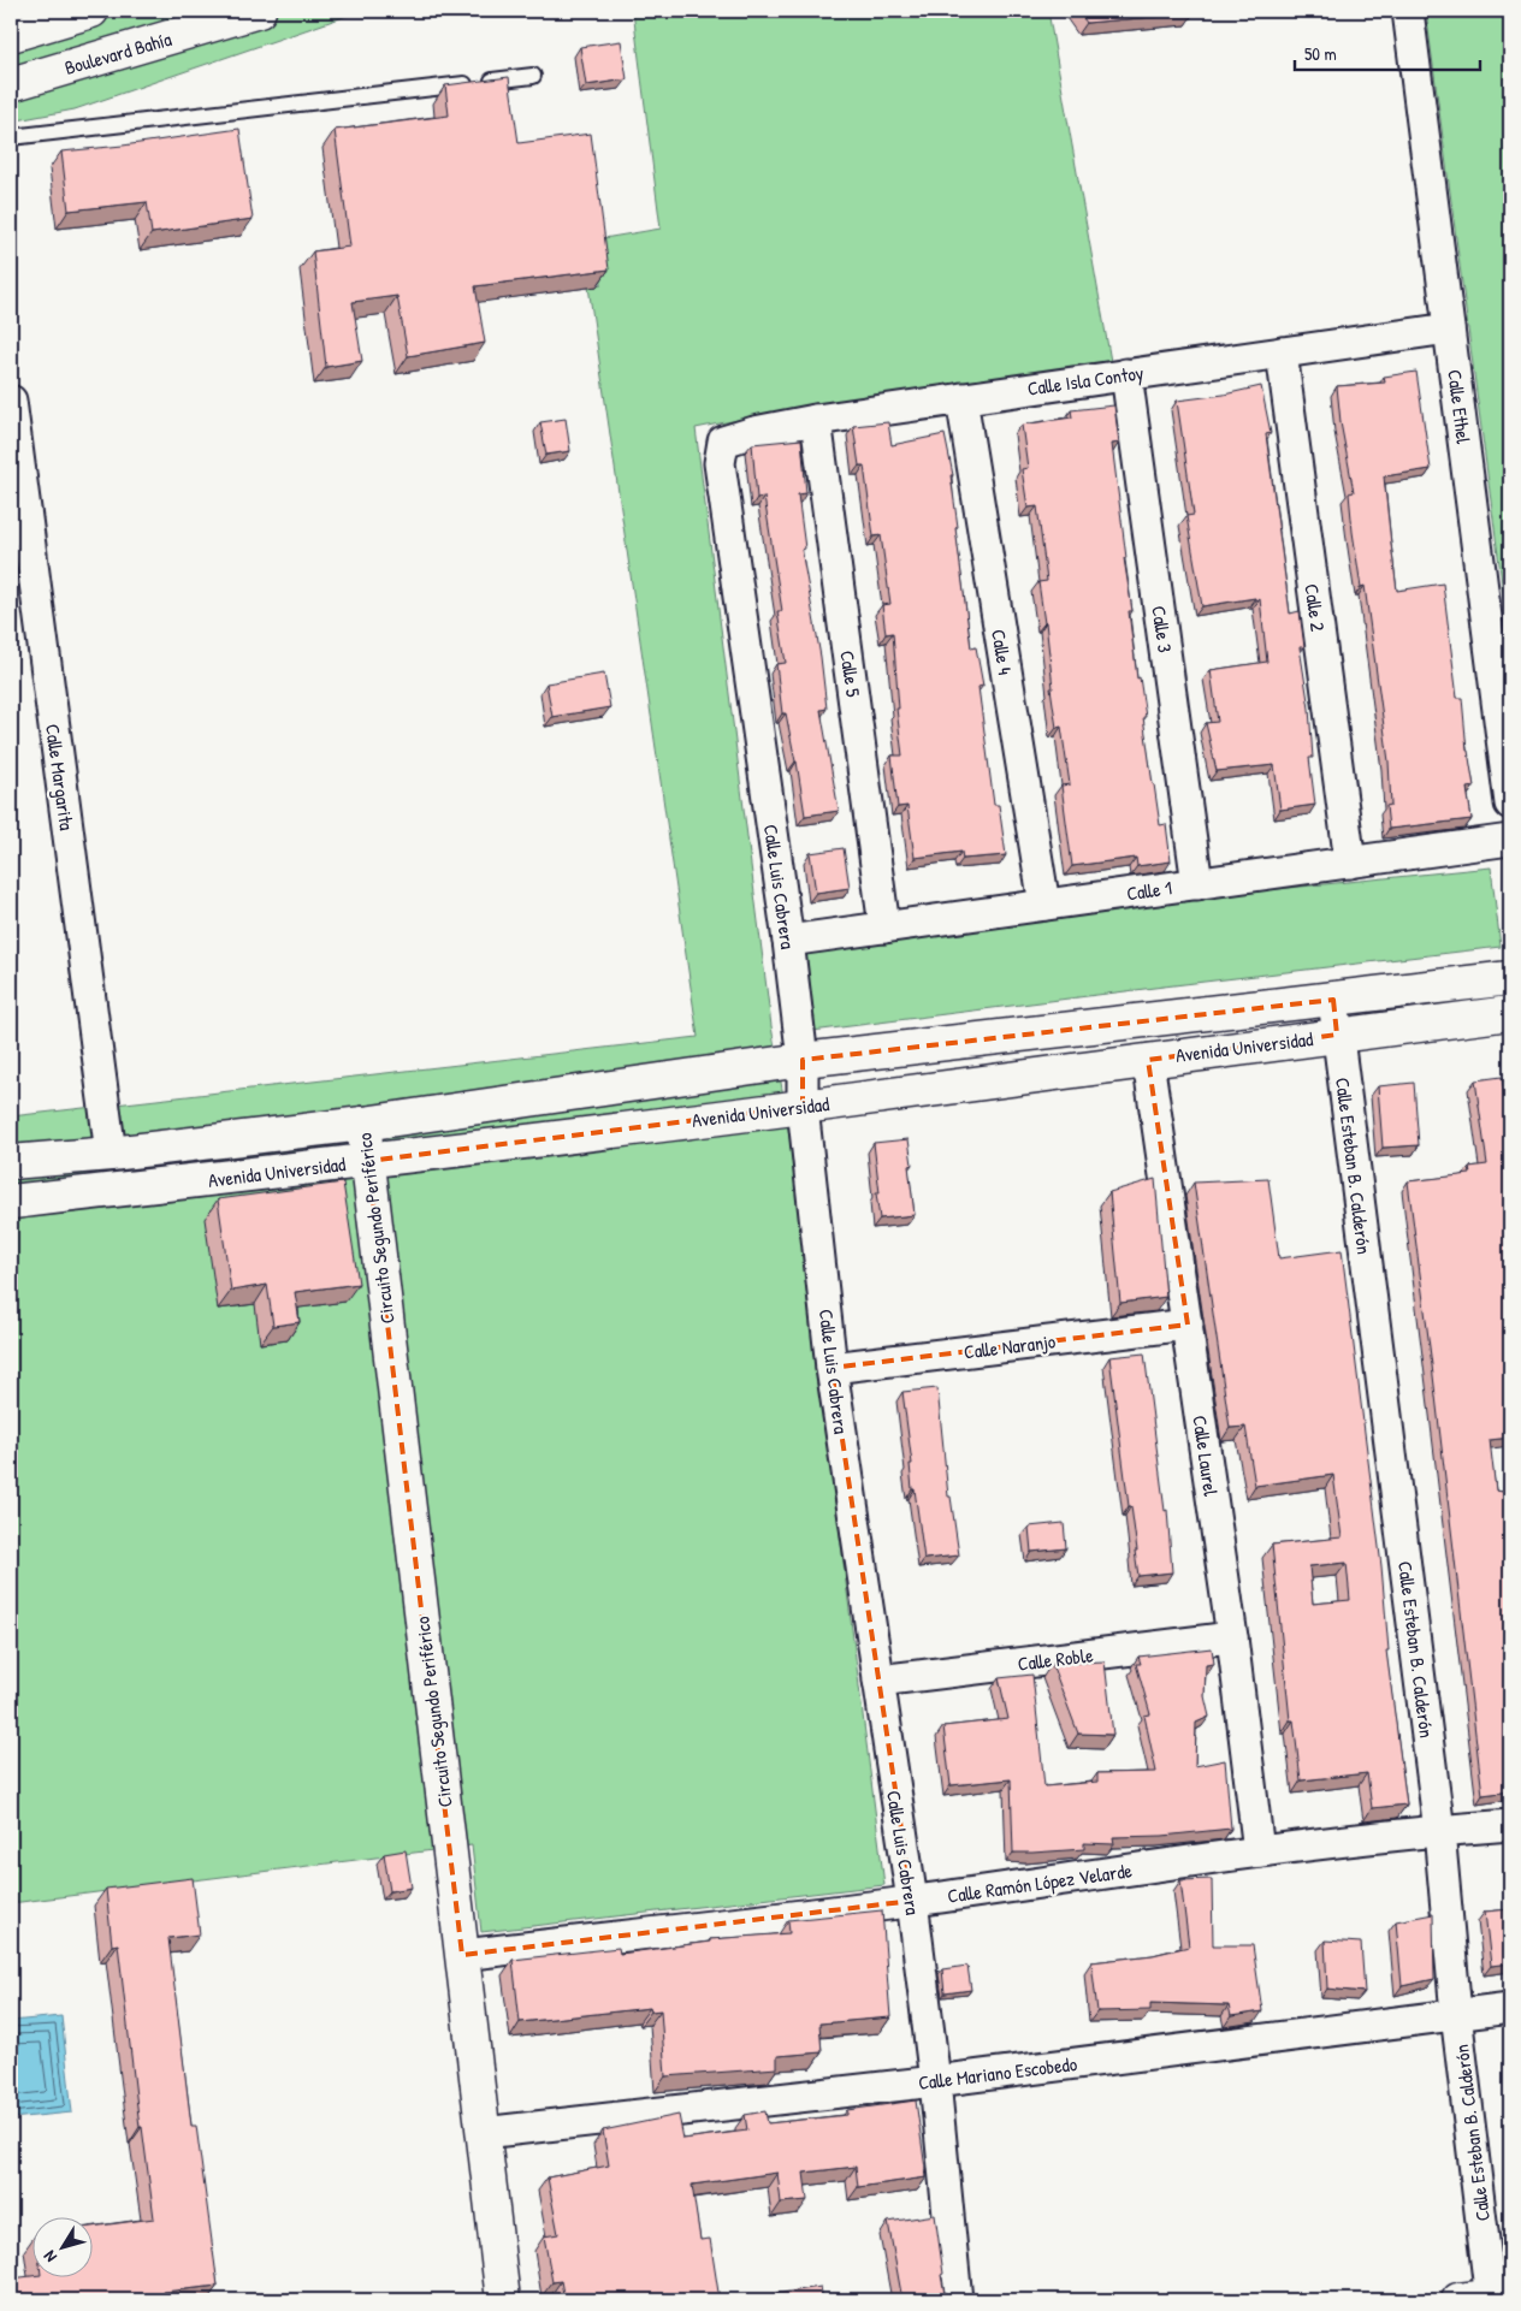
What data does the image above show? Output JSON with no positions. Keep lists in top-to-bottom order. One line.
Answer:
{"streets":{"main road":["Boulevard Bahía","Avenida Universidad","Circuito Segundo Periférico"],"street":["Calle Isla Contoy","Calle Ethel","Calle 2","Calle 3","Calle 4","Calle 5","Calle Margarita","Calle Luis Cabrera","Calle 1","Calle Esteban B. Calderón","Calle Naranjo","Calle Laurel","Calle Roble","Calle Ramón López Velarde","Calle Mariano Escobedo"]},"crossings":[["Calle Isla Contoy","Calle Ethel"],["Calle Isla Contoy","Calle 2"],["Calle Isla Contoy","Calle 3"],["Calle Isla Contoy","Calle 4"],["Calle Isla Contoy","Calle 5"],["Calle Isla Contoy","Calle Luis Cabrera"],["Calle 2","Calle 1"],["Calle 3","Calle 1"],["Calle 4","Calle 1"],["Calle 5","Calle 1"],["Calle Margarita","Avenida Universidad"],["Calle Luis Cabrera","Calle 1"],["Calle Luis Cabrera","Avenida Universidad"],["Calle Luis Cabrera","Calle Naranjo"],["Calle Luis Cabrera","Calle Roble"],["Calle Luis Cabrera","Calle Ramón López Velarde"],["Calle Luis Cabrera","Calle Mariano Escobedo"],["Avenida Universidad","Calle Esteban B. Calderón"],["Avenida Universidad","Circuito Segundo Periférico"],["Avenida Universidad","Calle Laurel"],["Calle Esteban B. Calderón","Calle Ramón López Velarde"],["Calle Esteban B. Calderón","Calle Mariano Escobedo"],["Circuito Segundo Periférico","Calle Ramón López Velarde"],["Circuito Segundo Periférico","Calle Mariano Escobedo"],["Calle Naranjo","Calle Laurel"],["Calle Laurel","Calle Roble"],["Calle Laurel","Calle Ramón López Velarde"]],"scale_bar":"50 m","north":"bottom left"}
